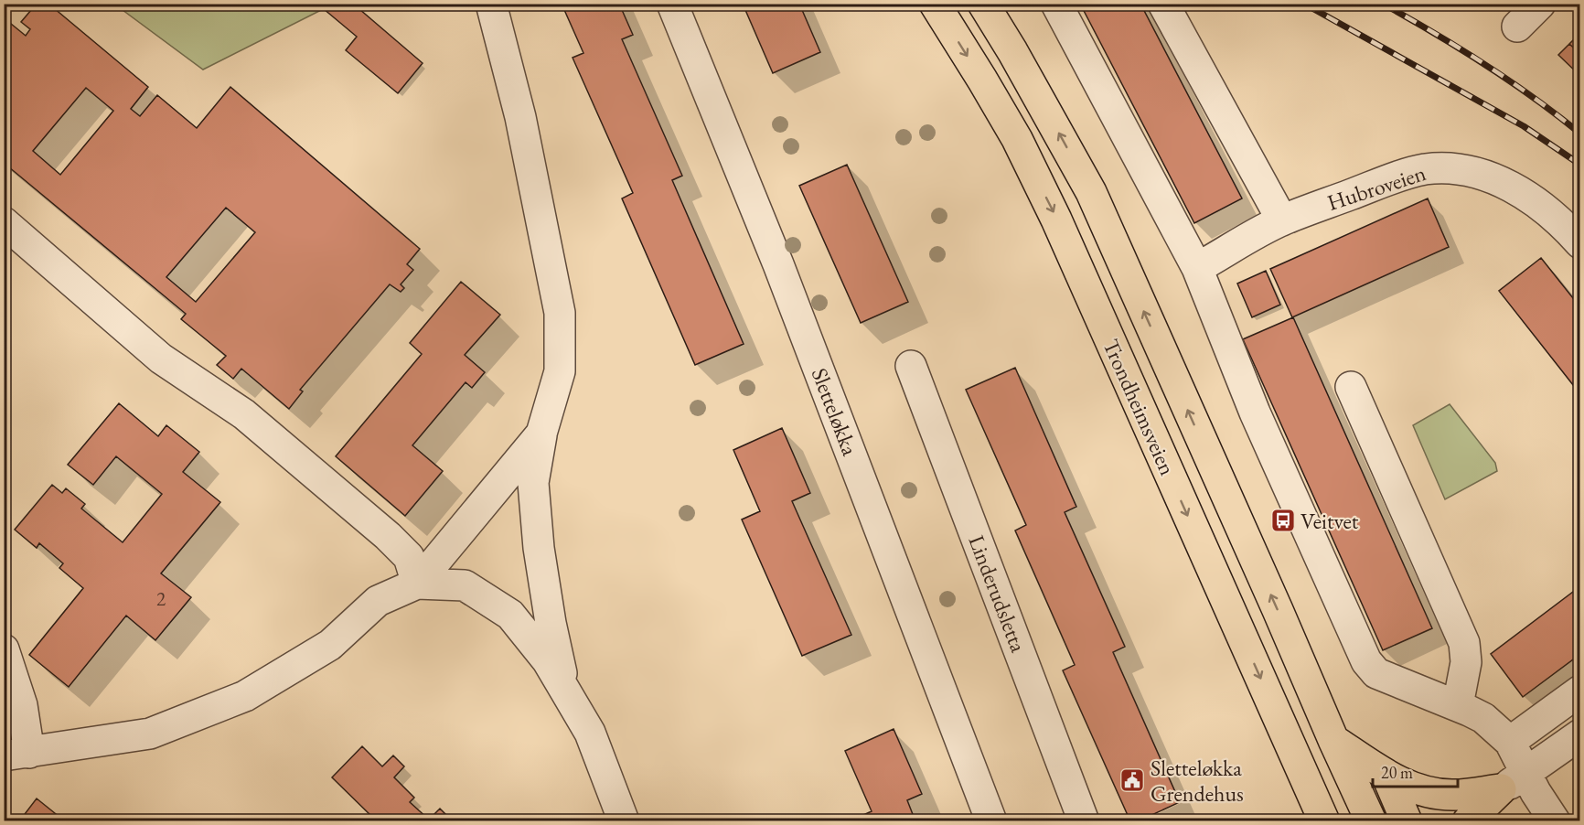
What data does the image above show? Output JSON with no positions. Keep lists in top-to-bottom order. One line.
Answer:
{"streets":{"highway":["Trondheimsveien"],"street":["Hubroveien","Sletteløkka","Linderudsletta"]},"places":{"bus stop":["Veitvet"],"public building":["Sletteløkka Grendehus"]},"house_numbers":["2"],"scale_bar":"20 m"}
